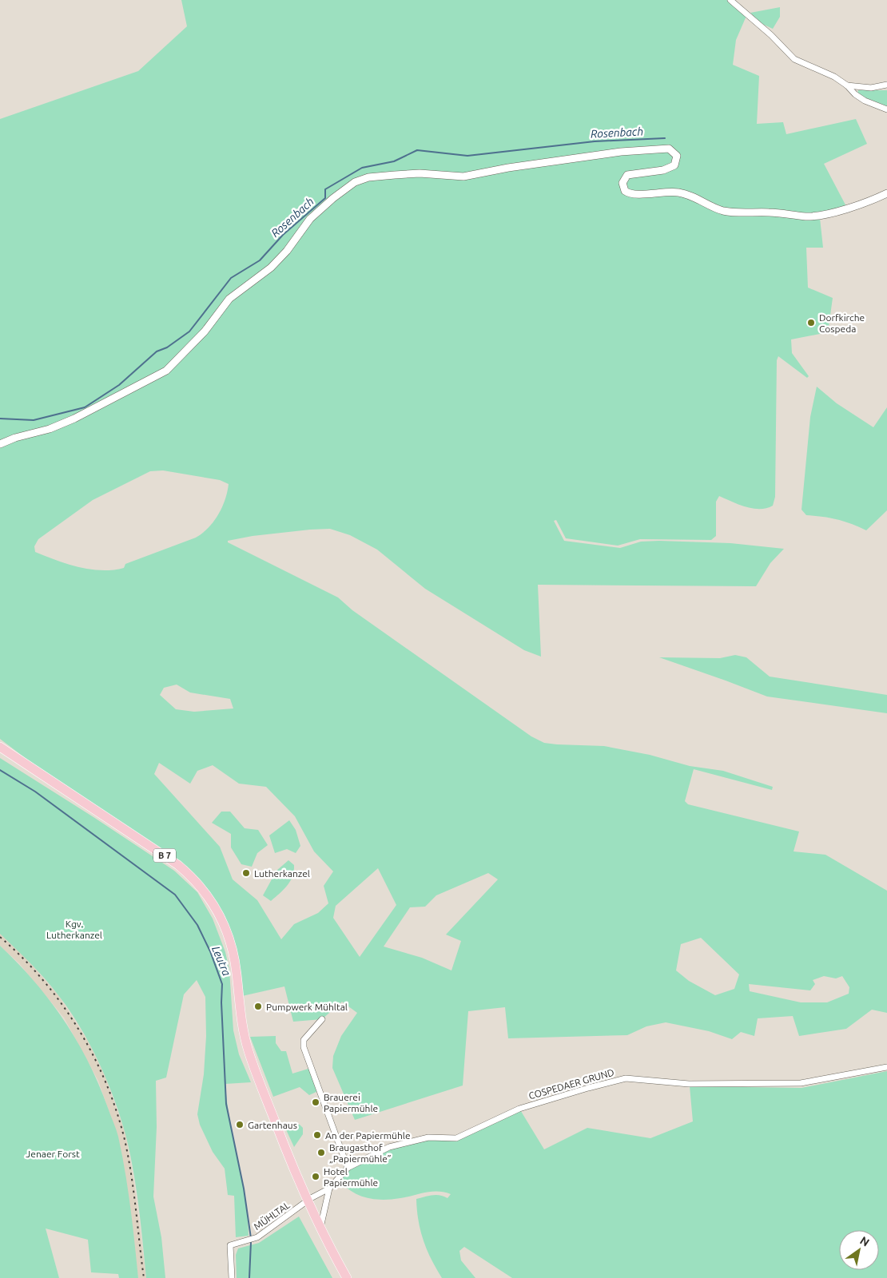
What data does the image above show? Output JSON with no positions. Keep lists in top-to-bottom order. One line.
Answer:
{"streets":{"main road":["B 7"],"street":["COSPEDAER GRUND","MÜHLTAL"]},"crossings":[["B 7","COSPEDAER GRUND"],["B 7","MÜHLTAL"],["COSPEDAER GRUND","MÜHLTAL"]],"water":["Rosenbach","Leutra"],"parks":["Kgv. Lutherkanzel","Jenaer Forst"],"places":["Dorfkirche Cospeda","Lutherkanzel","Pumpwerk Mühltal","Brauerei Papiermühle","Gartenhaus","An der Papiermühle","Braugasthof „Papiermühle”","Hotel Papiermühle"],"north":"top right"}
